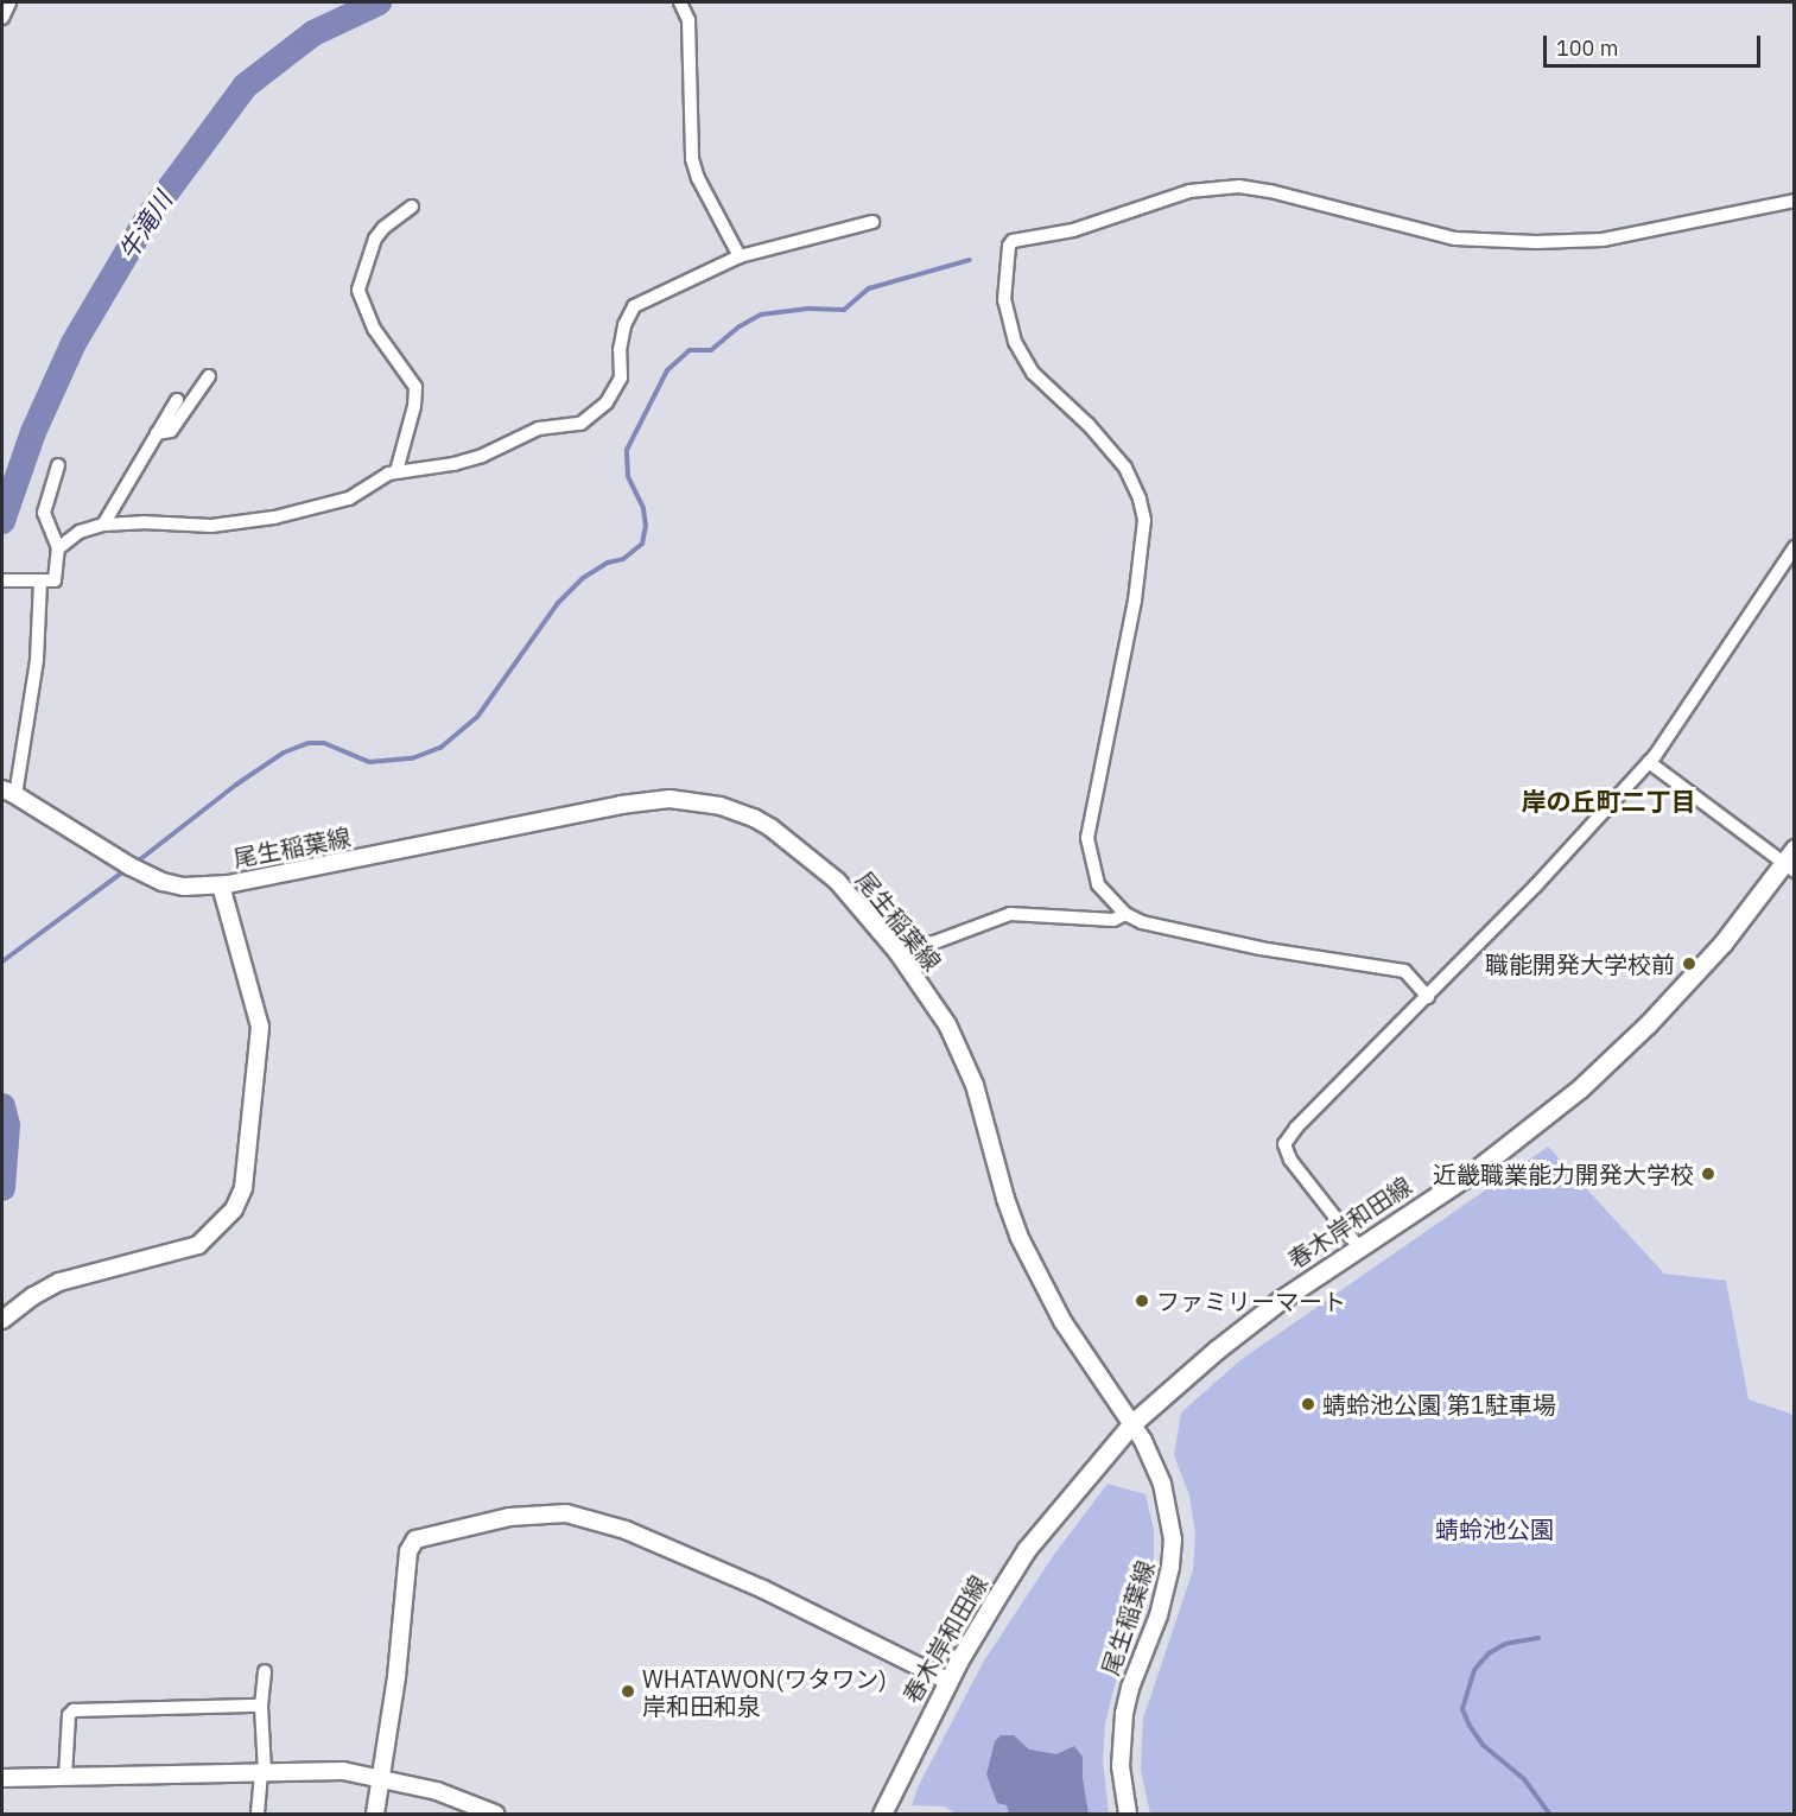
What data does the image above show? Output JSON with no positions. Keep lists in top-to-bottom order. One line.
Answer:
{"streets":{"main road":["春木岸和田線"],"street":["尾生稲葉線"]},"crossings":[["尾生稲葉線","春木岸和田線"]],"districts":["岸の丘町二丁目"],"water":["牛滝川"],"parks":["蜻蛉池公園"],"places":["職能開発大学校前","近畿職業能力開発大学校","ファミリーマート","蜻蛉池公園 第1駐車場","WHATAWON(ワタワン) 岸和田和泉"],"scale_bar":"100 m"}
